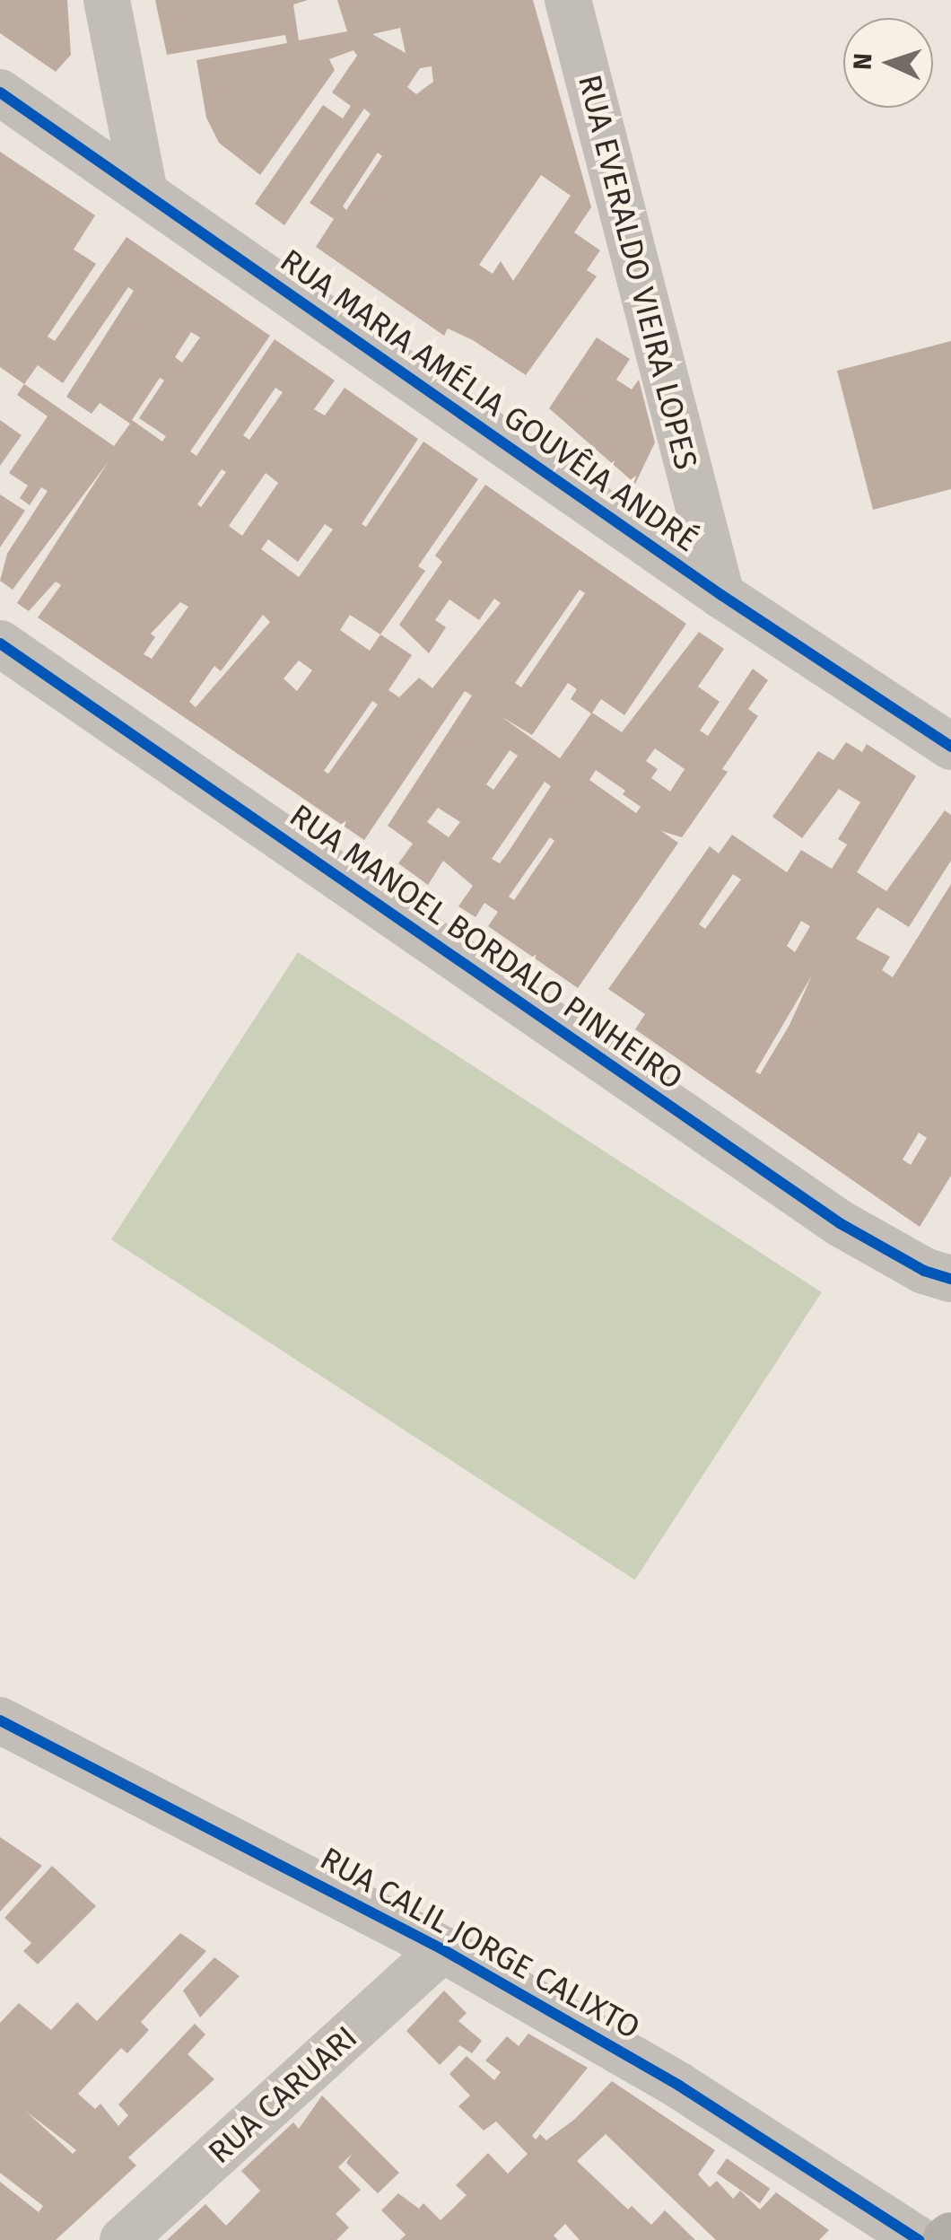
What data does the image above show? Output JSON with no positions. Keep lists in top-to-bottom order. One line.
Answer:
{"streets":{"street":["RUA EVERALDO VIEIRA LOPES","RUA MARIA AMÉLIA GOUVÊIA ANDRÉ","RUA MANOEL BORDALO PINHEIRO","RUA CALIL JORGE CALIXTO","RUA CARUARI"]},"crossings":[["RUA EVERALDO VIEIRA LOPES","RUA MARIA AMÉLIA GOUVÊIA ANDRÉ"],["RUA CALIL JORGE CALIXTO","RUA CARUARI"]],"north":"left"}
